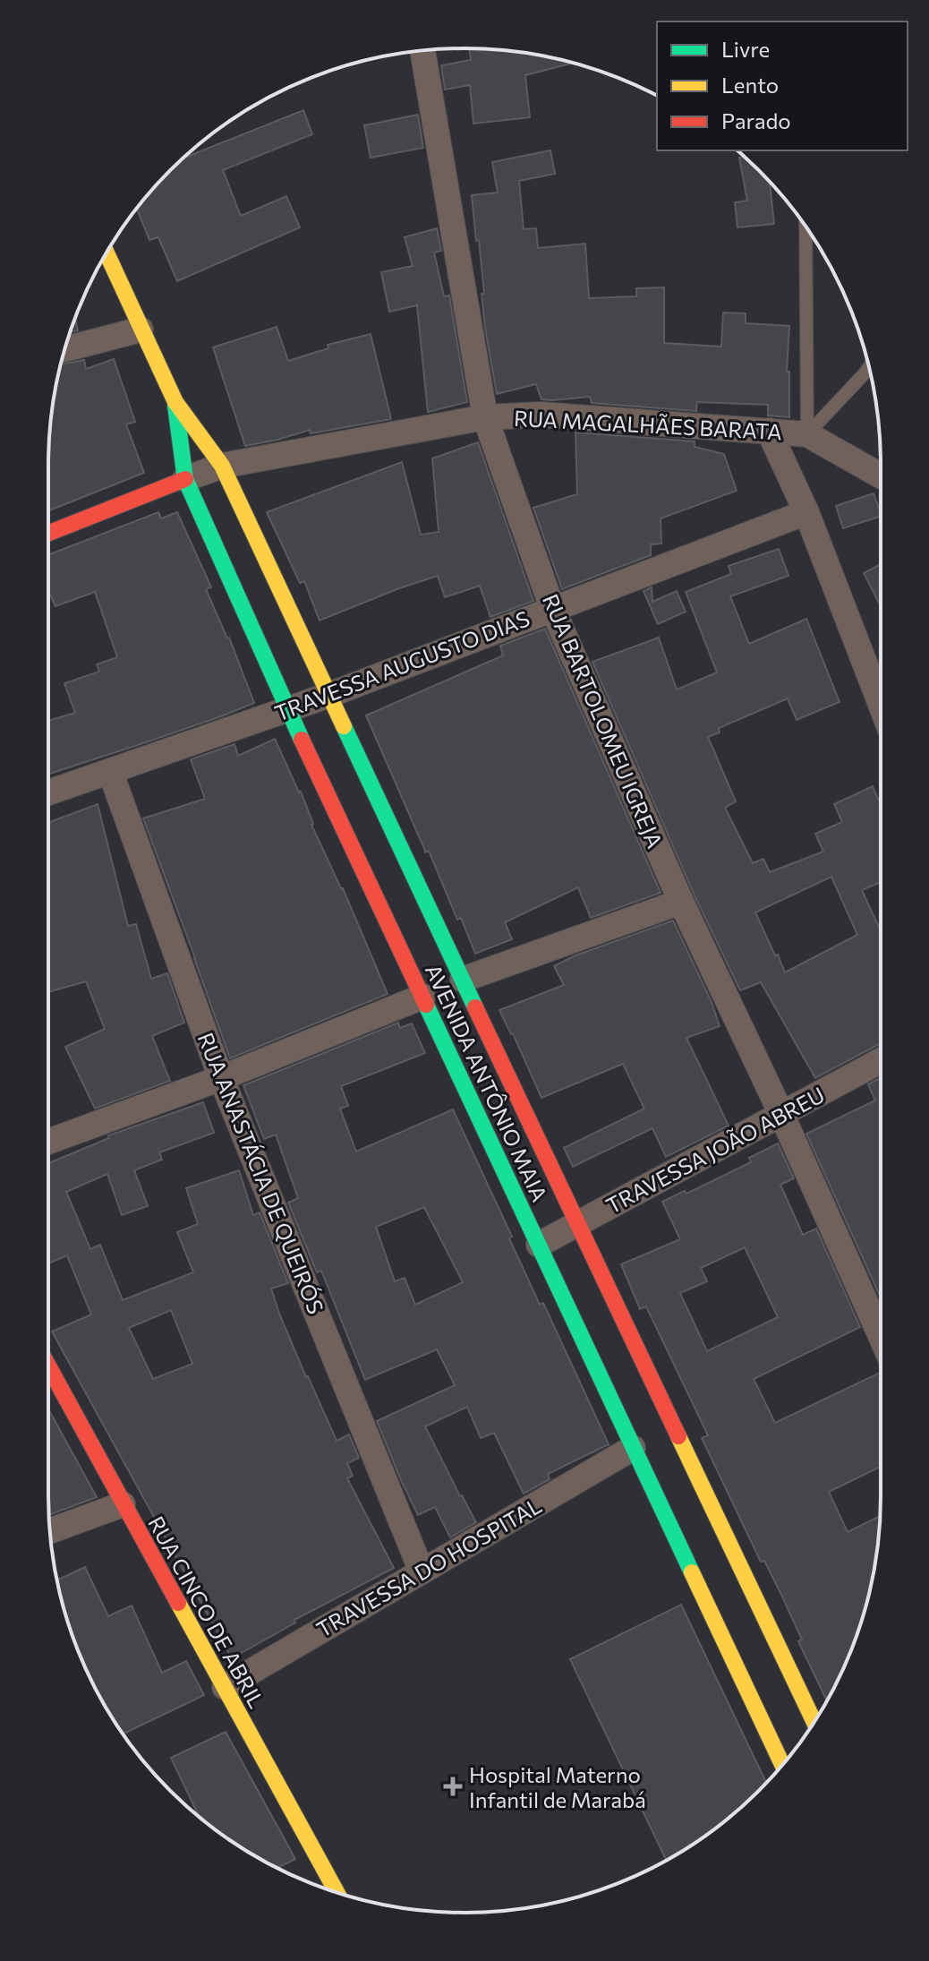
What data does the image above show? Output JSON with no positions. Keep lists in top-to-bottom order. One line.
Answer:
{"streets":{"main road":["AVENIDA ANTÔNIO MAIA","RUA CINCO DE ABRIL"],"street":["RUA MAGALHÃES BARATA","TRAVESSA AUGUSTO DIAS","RUA BARTOLOMEU IGREJA","TRAVESSA JOÃO ABREU","RUA ANASTÁCIA DE QUEIRÓS","TRAVESSA DO HOSPITAL"]},"crossings":[["RUA MAGALHÃES BARATA","RUA BARTOLOMEU IGREJA"],["RUA MAGALHÃES BARATA","AVENIDA ANTÔNIO MAIA"],["TRAVESSA AUGUSTO DIAS","RUA BARTOLOMEU IGREJA"],["TRAVESSA AUGUSTO DIAS","AVENIDA ANTÔNIO MAIA"],["TRAVESSA AUGUSTO DIAS","RUA ANASTÁCIA DE QUEIRÓS"],["RUA BARTOLOMEU IGREJA","TRAVESSA JOÃO ABREU"],["AVENIDA ANTÔNIO MAIA","TRAVESSA JOÃO ABREU"],["AVENIDA ANTÔNIO MAIA","TRAVESSA DO HOSPITAL"],["RUA ANASTÁCIA DE QUEIRÓS","TRAVESSA DO HOSPITAL"],["TRAVESSA DO HOSPITAL","RUA CINCO DE ABRIL"]],"places":{"health":["Hospital Materno Infantil de Marabá"]},"legend":["Livre","Lento","Parado"]}
